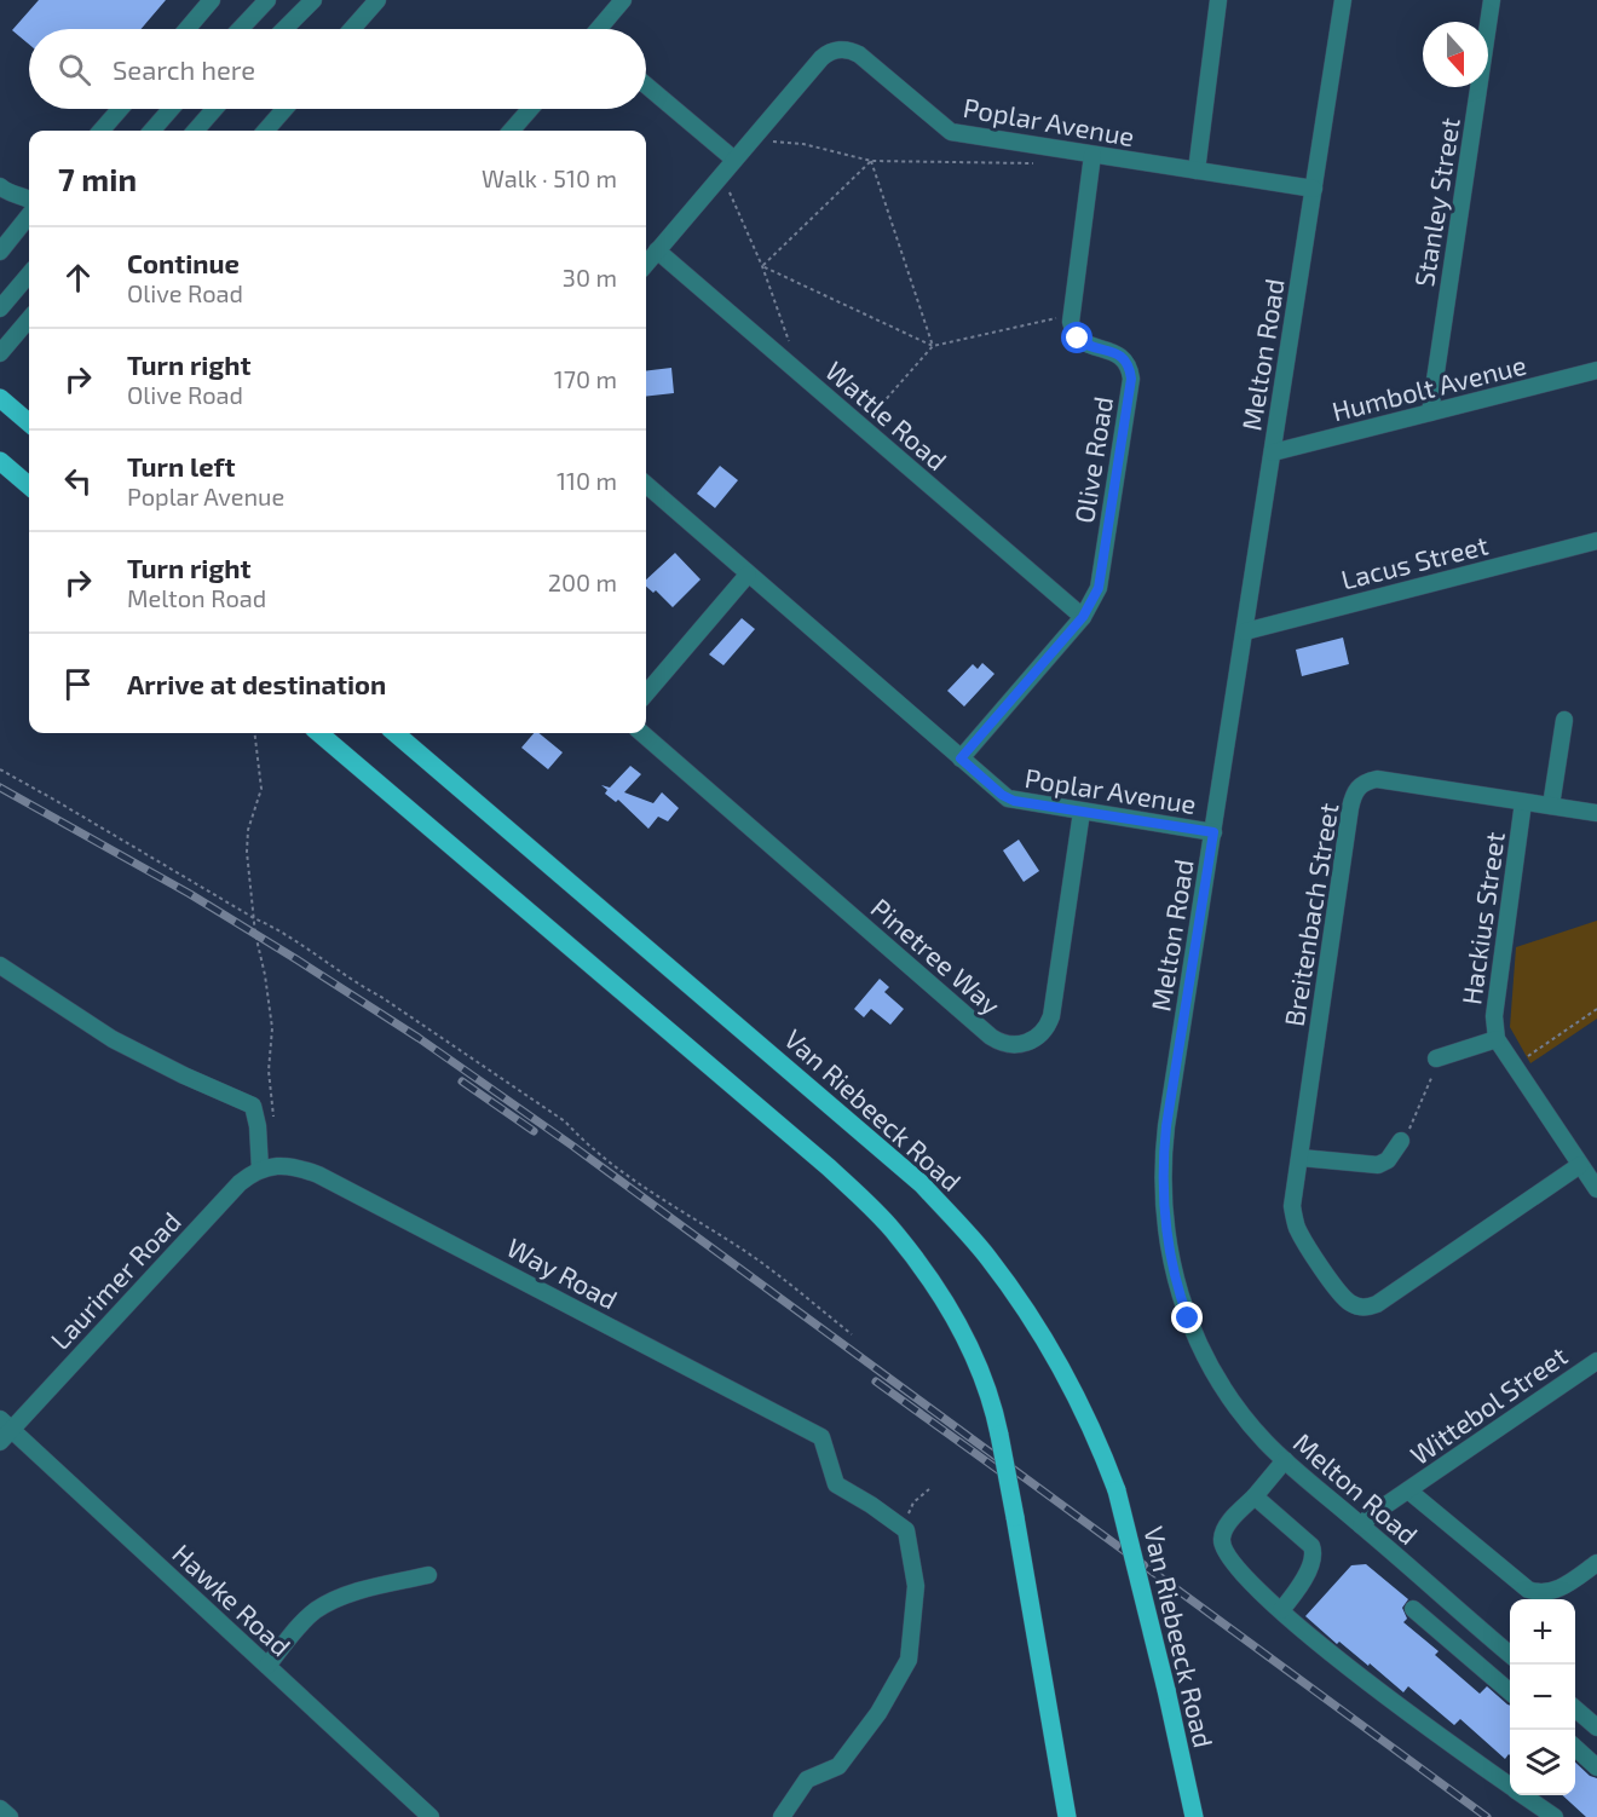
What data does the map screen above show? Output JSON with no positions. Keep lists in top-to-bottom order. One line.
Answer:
{"streets":{"main road":["Van Riebeeck Road"],"street":["Poplar Avenue","Stanley Street","Melton Road","Humbolt Avenue","Wattle Road","Olive Road","Lacus Street","Breitenbach Street","Hackius Street","Pinetree Way","Way Road","Laurimer Road","Wittebol Street","Hawke Road"]},"crossings":[["Poplar Avenue","Melton Road"],["Poplar Avenue","Wattle Road"],["Poplar Avenue","Olive Road"],["Poplar Avenue","Pinetree Way"],["Stanley Street","Humbolt Avenue"],["Melton Road","Humbolt Avenue"],["Melton Road","Lacus Street"],["Melton Road","Wittebol Street"],["Wattle Road","Olive Road"],["Breitenbach Street","Hackius Street"],["Way Road","Laurimer Road"],["Laurimer Road","Hawke Road"]],"north":"bottom","page":{"search":"Search here","heading":["7 min","Walk · 510 m"],"list":[["Continue","Olive Road","30 m"],["Turn right","Olive Road","170 m"],["Turn left","Poplar Avenue","110 m"],["Turn right","Melton Road","200 m"],"Arrive at destination"],"map_buttons":["+","−"]}}
